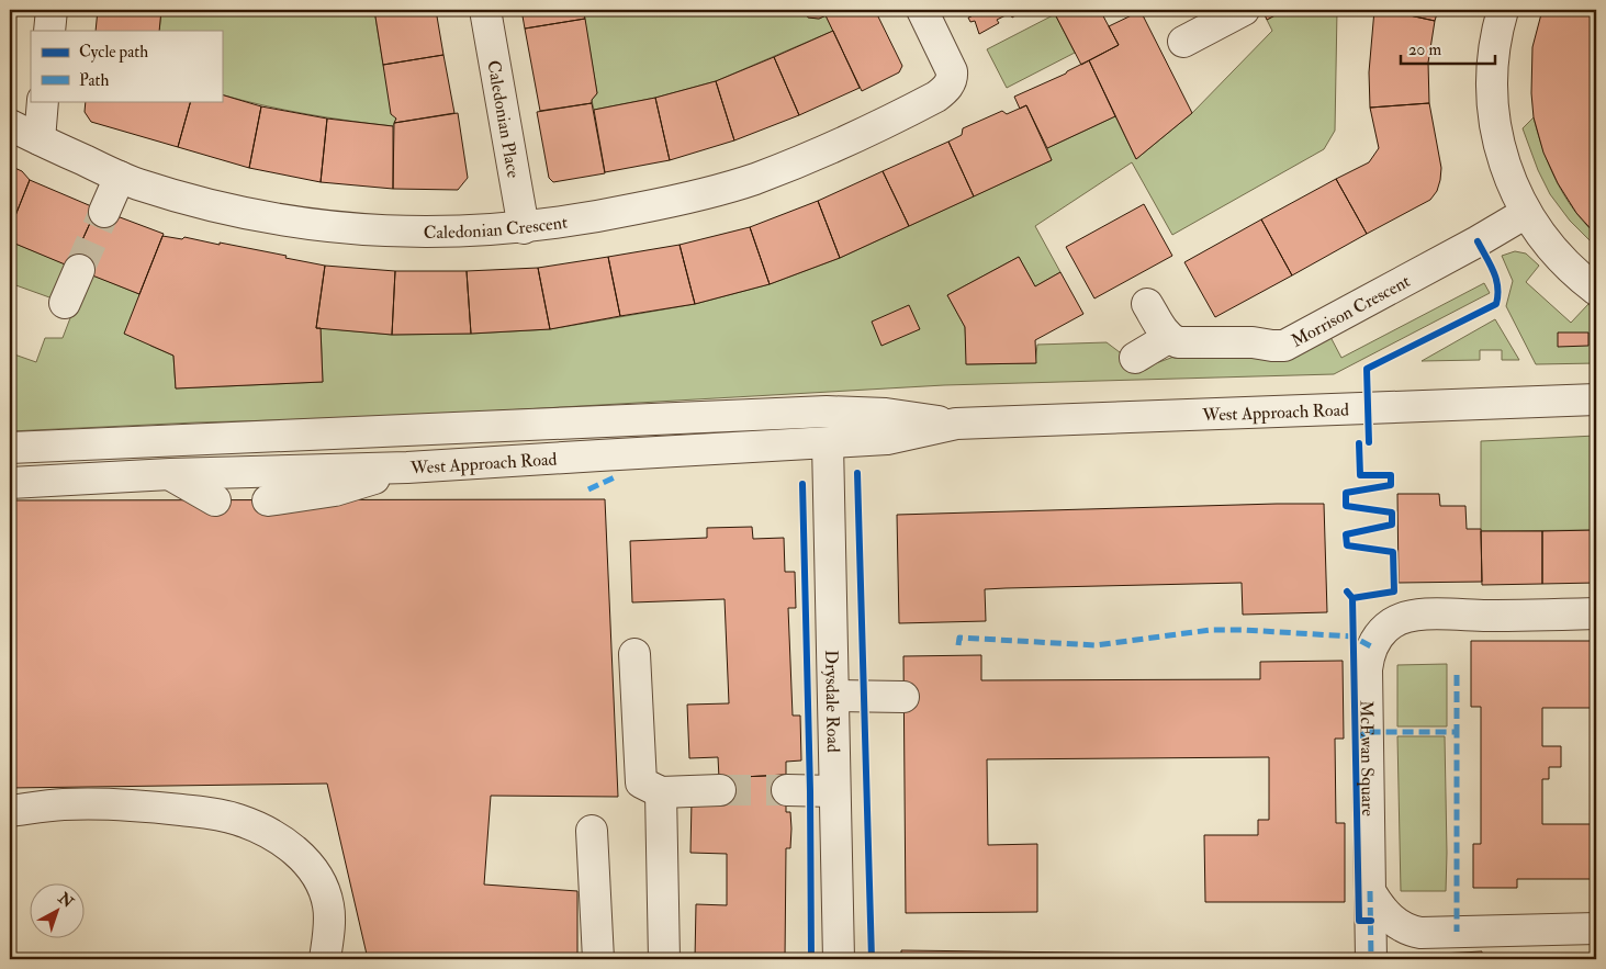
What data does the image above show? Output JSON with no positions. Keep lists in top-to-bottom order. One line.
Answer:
{"streets":{"street":["Caledonian Place","Caledonian Crescent","Morrison Crescent","West Approach Road","Drysdale Road","McEwan Square"]},"crossings":[["Caledonian Place","Caledonian Crescent"],["West Approach Road","Drysdale Road"]],"legend":["Cycle path","Path"],"scale_bar":"20 m","north":"top right"}
